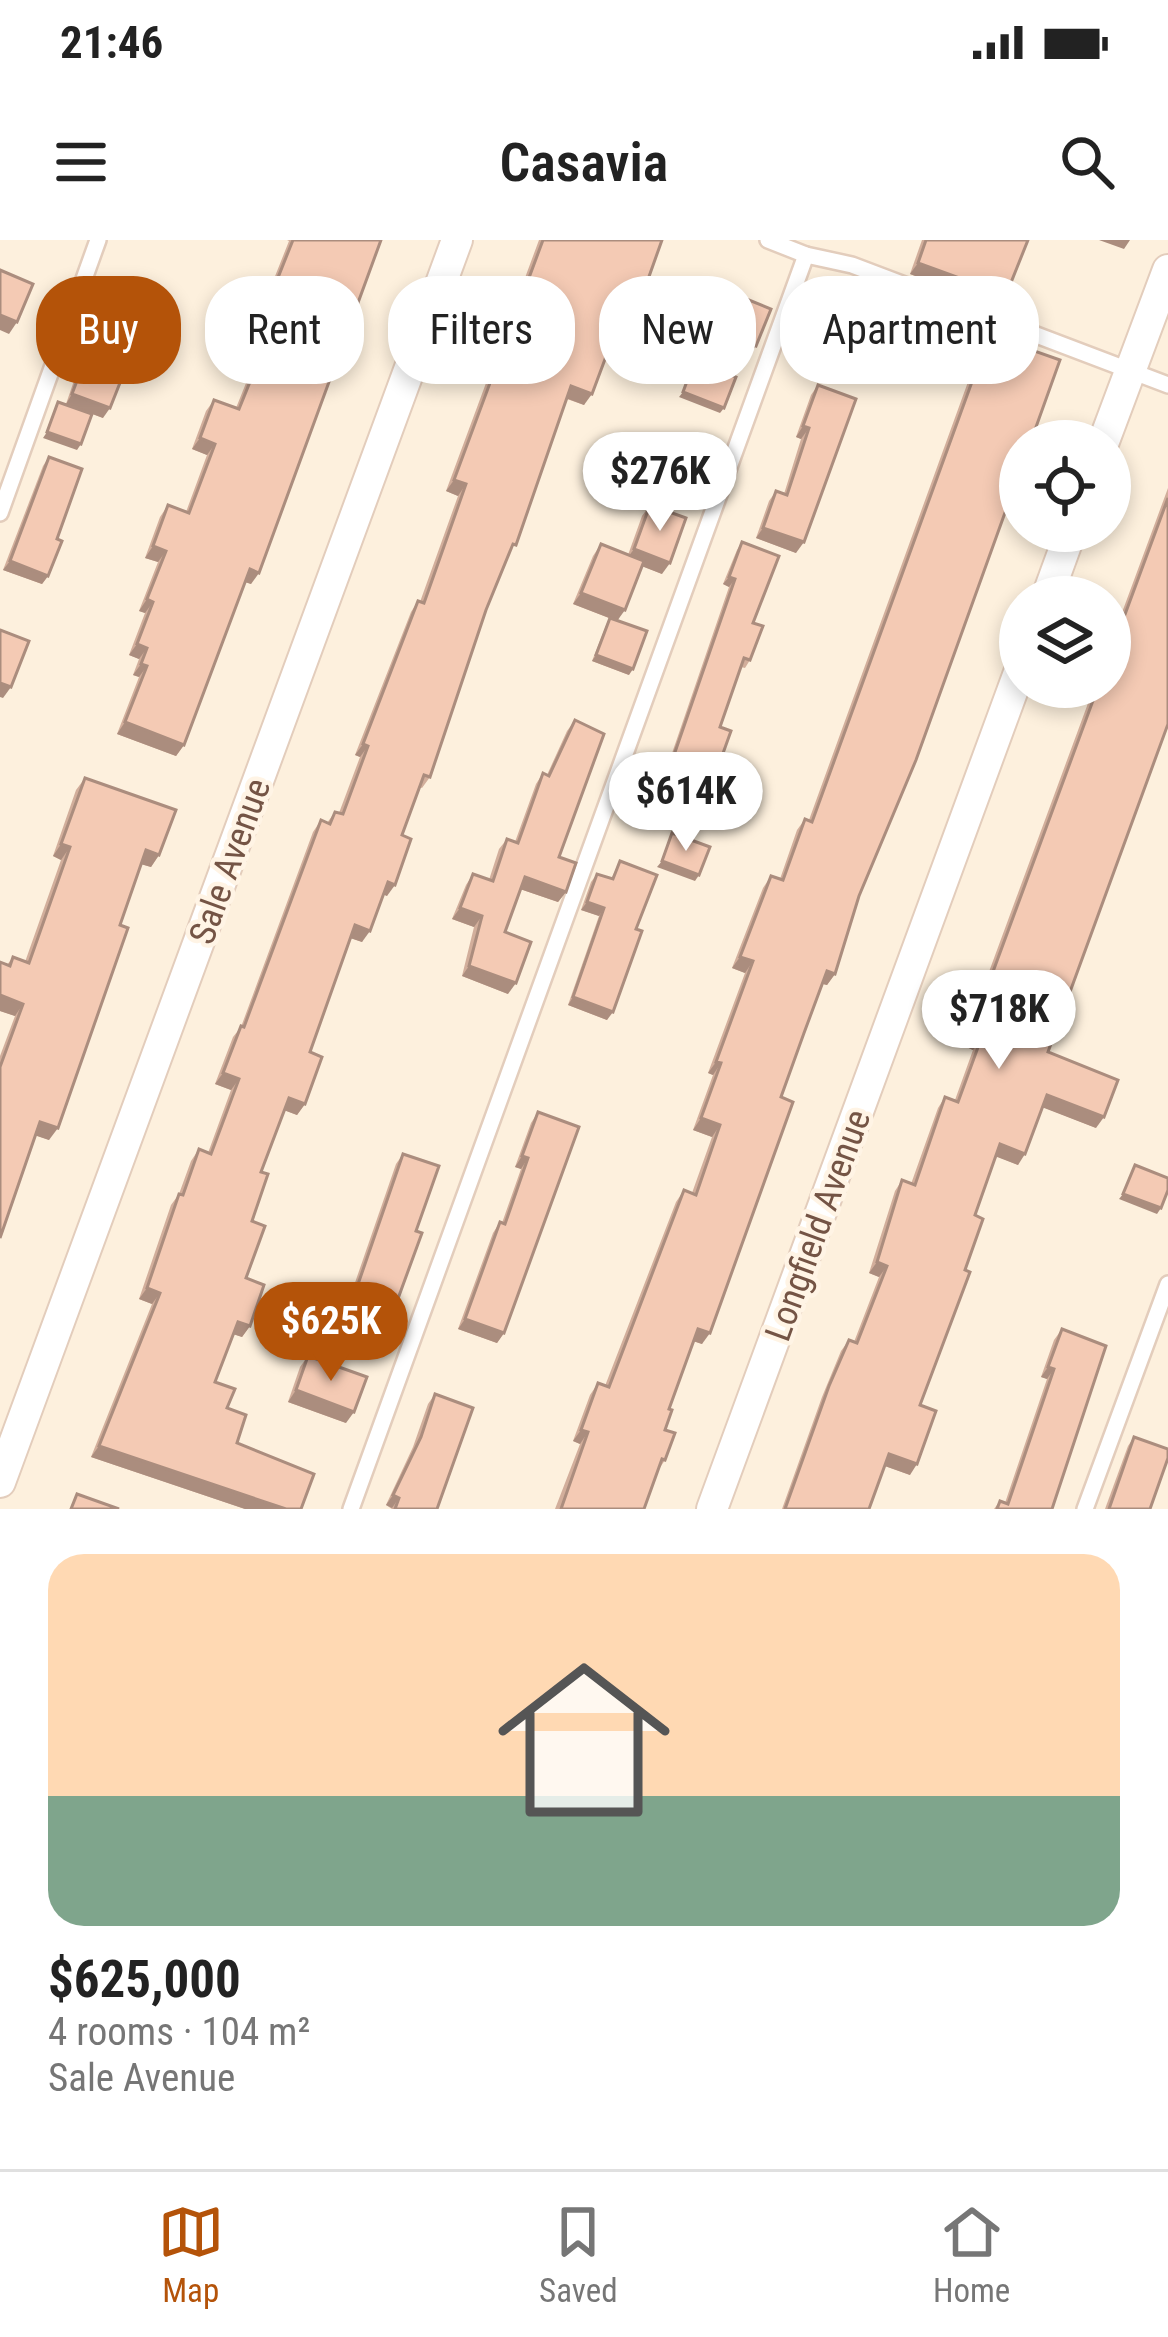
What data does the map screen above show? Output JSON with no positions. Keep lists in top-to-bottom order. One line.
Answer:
{"streets":{"street":["Sale Avenue","Longfield Avenue"]},"page":{"status":"21:46","header":"Casavia","chip":["Buy","Rent","Filters","New","Apartment"],"price":["$276K","$614K","$718K","$625K"],"list":[{"name":"$625,000","note":"4 rooms · 104 m² · Sale Avenue"}],"tabs":["Map","Saved","Home"]}}
